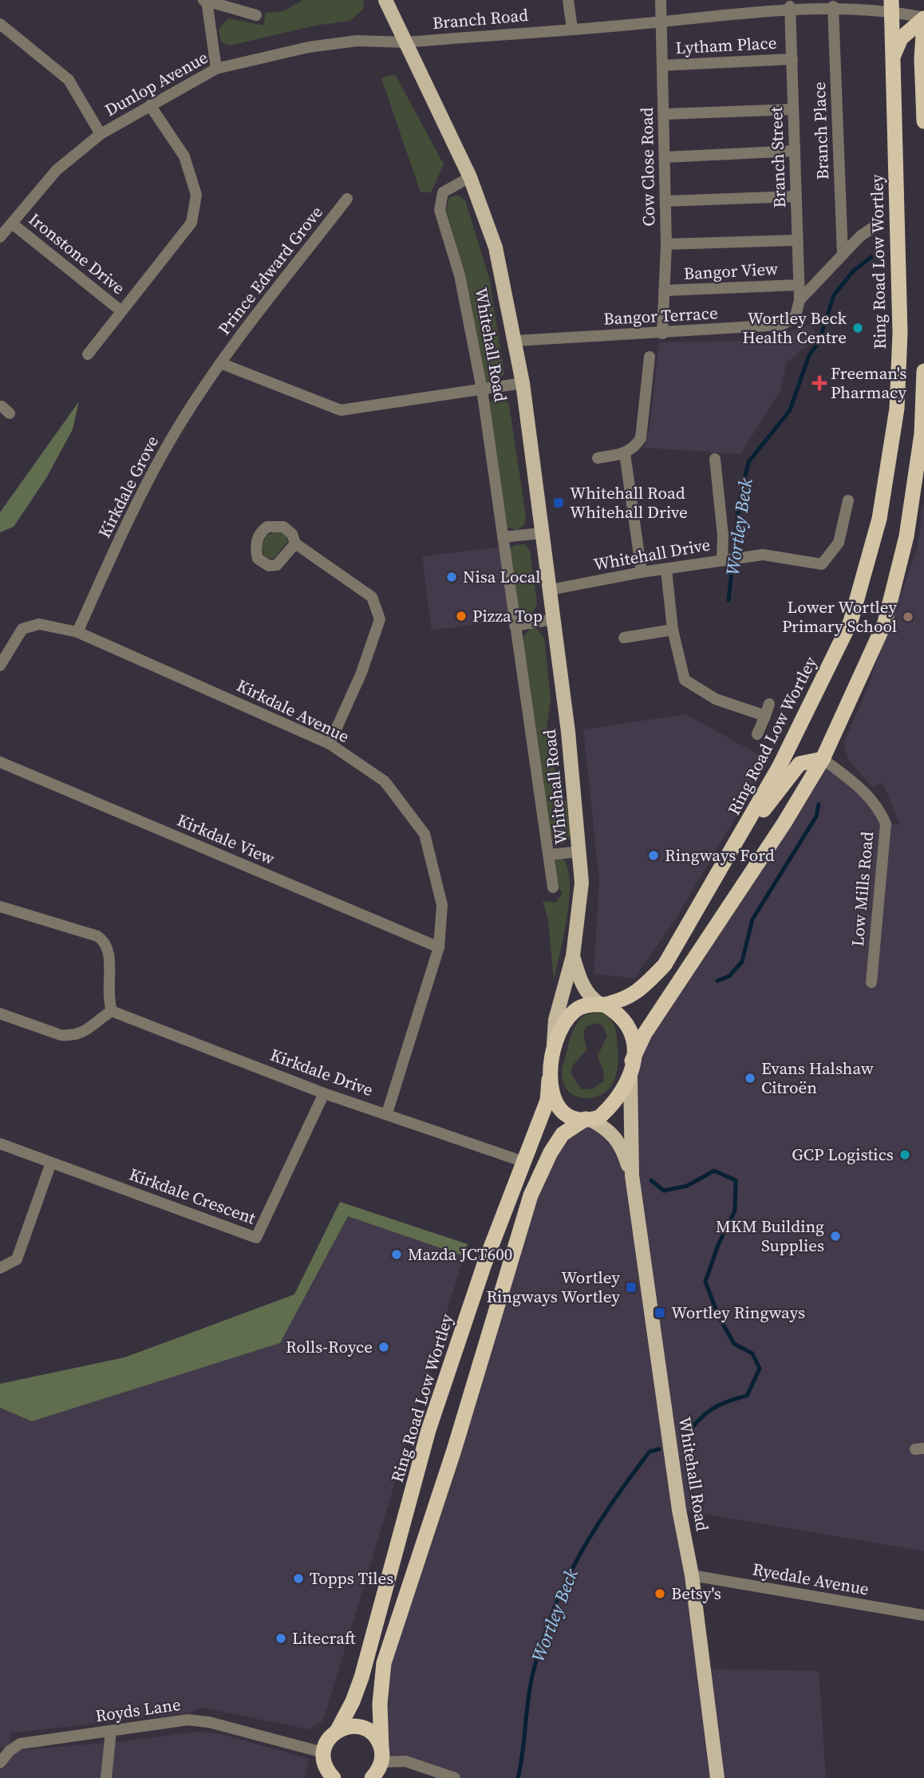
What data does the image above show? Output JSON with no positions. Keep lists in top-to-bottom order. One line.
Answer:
{"streets":{"highway":["Ring Road Low Wortley"],"main road":["Whitehall Road"],"street":["Branch Road","Lytham Place","Dunlop Avenue","Branch Place","Branch Street","Cow Close Road","Ironstone Drive","Prince Edward Grove","Bangor View","Bangor Terrace","Kirkdale Grove","Whitehall Drive","Kirkdale Avenue","Kirkdale View","Low Mills Road","Kirkdale Drive","Kirkdale Crescent","Ryedale Avenue","Royds Lane"]},"crossings":[["Branch Road","Dunlop Avenue"],["Branch Road","Branch Place"],["Branch Road","Branch Street"],["Branch Road","Cow Close Road"],["Branch Road","Ring Road Low Wortley"],["Branch Road","Whitehall Road"],["Lytham Place","Branch Street"],["Lytham Place","Cow Close Road"],["Dunlop Avenue","Ironstone Drive"],["Dunlop Avenue","Whitehall Road"],["Branch Street","Bangor View"],["Branch Street","Bangor Terrace"],["Cow Close Road","Bangor View"],["Cow Close Road","Bangor Terrace"],["Ring Road Low Wortley","Whitehall Road"],["Ring Road Low Wortley","Kirkdale Drive"],["Ring Road Low Wortley","Royds Lane"],["Prince Edward Grove","Kirkdale Grove"],["Bangor Terrace","Whitehall Road"],["Whitehall Road","Whitehall Drive"],["Whitehall Road","Ryedale Avenue"],["Kirkdale Grove","Kirkdale Avenue"],["Kirkdale Avenue","Kirkdale View"],["Kirkdale Avenue","Kirkdale Drive"],["Kirkdale Drive","Kirkdale Crescent"]],"water":["Wortley Beck"],"places":{"other":["Wortley Beck Health Centre","Nisa Local","Pizza Top","Lower Wortley Primary School","Ringways Ford","Evans Halshaw Citroën","GCP Logistics","MKM Building Supplies","Mazda JCT600","Rolls-Royce","Topps Tiles","Betsy's","Litecraft"],"health":["Freeman's Pharmacy"],"transit":["Whitehall Road Whitehall Drive","Wortley Ringways Wortley","Wortley Ringways"]}}
